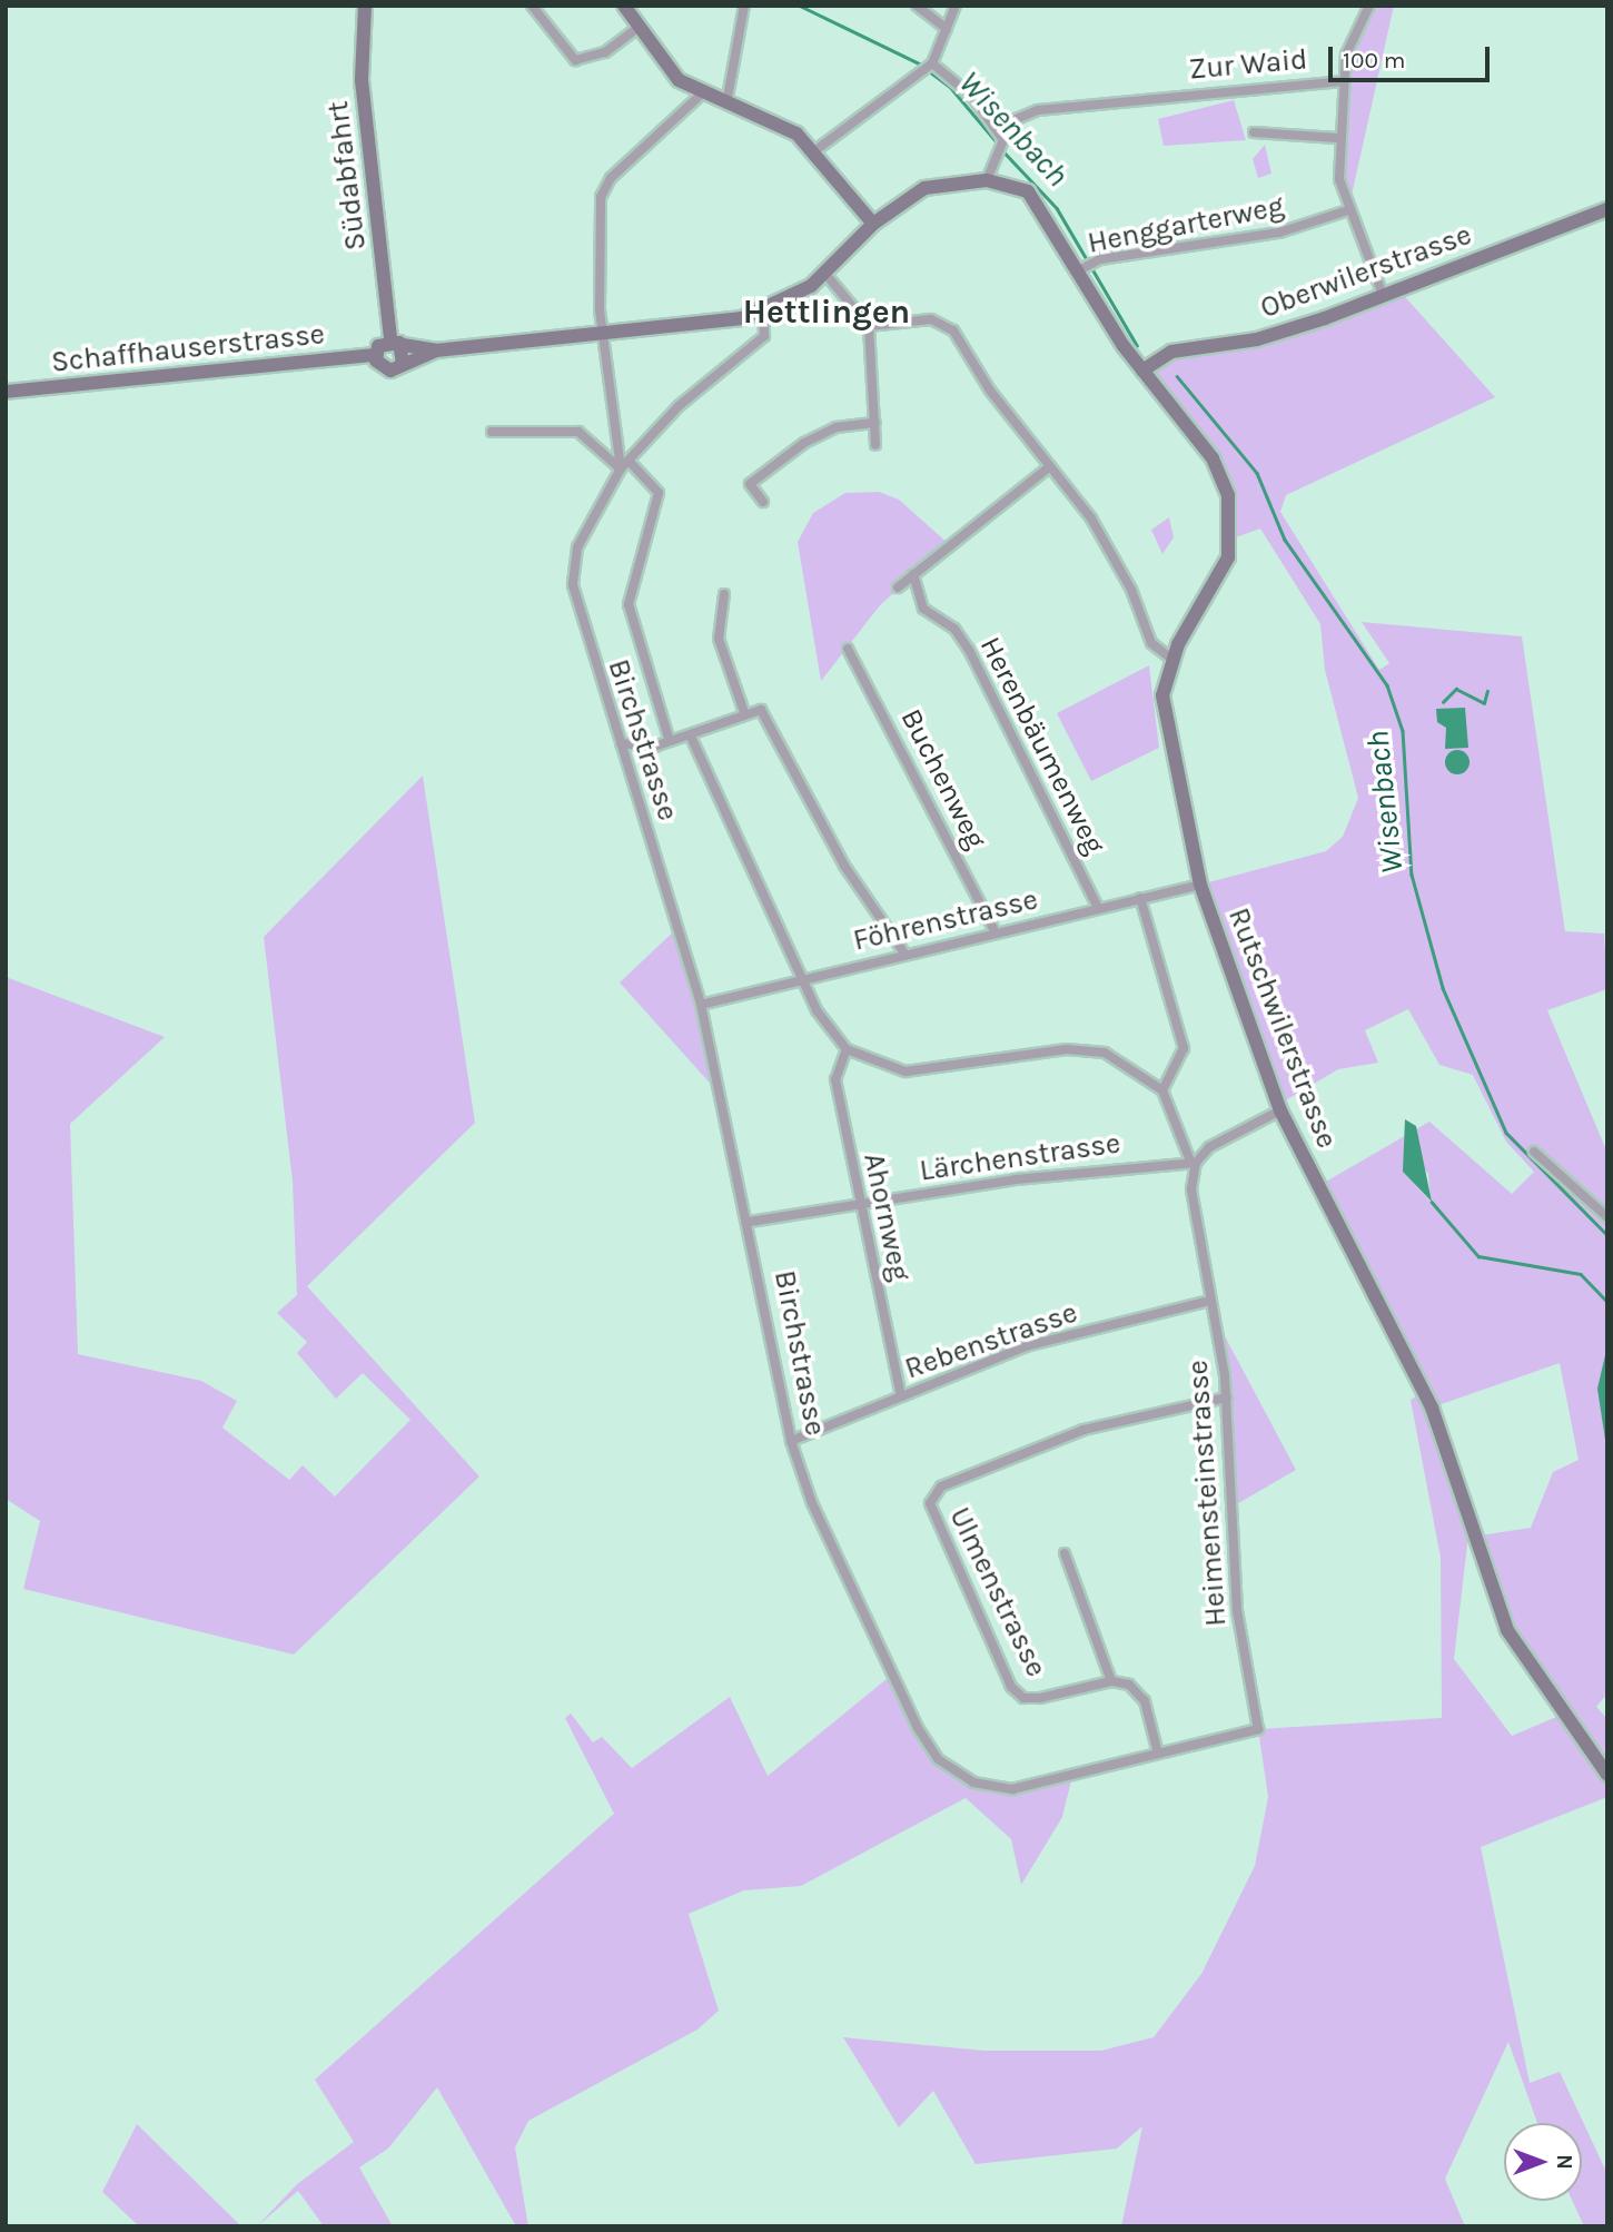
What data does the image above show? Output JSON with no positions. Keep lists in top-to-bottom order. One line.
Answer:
{"streets":{"street":["Zur Waid","Südabfahrt","Henggarterweg","Oberwilerstrasse","Schaffhauserstrasse","Birchstrasse","Herenbäumenweg","Buchenweg","Föhrenstrasse","Rutschwilerstrasse","Lärchenstrasse","Ahornweg","Rebenstrasse","Heimensteinstrasse","Ulmenstrasse"]},"crossings":[["Oberwilerstrasse","Rutschwilerstrasse"],["Birchstrasse","Föhrenstrasse"],["Birchstrasse","Lärchenstrasse"],["Birchstrasse","Rebenstrasse"],["Birchstrasse","Heimensteinstrasse"],["Herenbäumenweg","Föhrenstrasse"],["Buchenweg","Föhrenstrasse"],["Föhrenstrasse","Rutschwilerstrasse"],["Lärchenstrasse","Ahornweg"],["Lärchenstrasse","Heimensteinstrasse"],["Ahornweg","Rebenstrasse"],["Rebenstrasse","Heimensteinstrasse"],["Heimensteinstrasse","Ulmenstrasse"]],"districts":["Hettlingen"],"water":["Wisenbach"],"scale_bar":"100 m","north":"right"}
